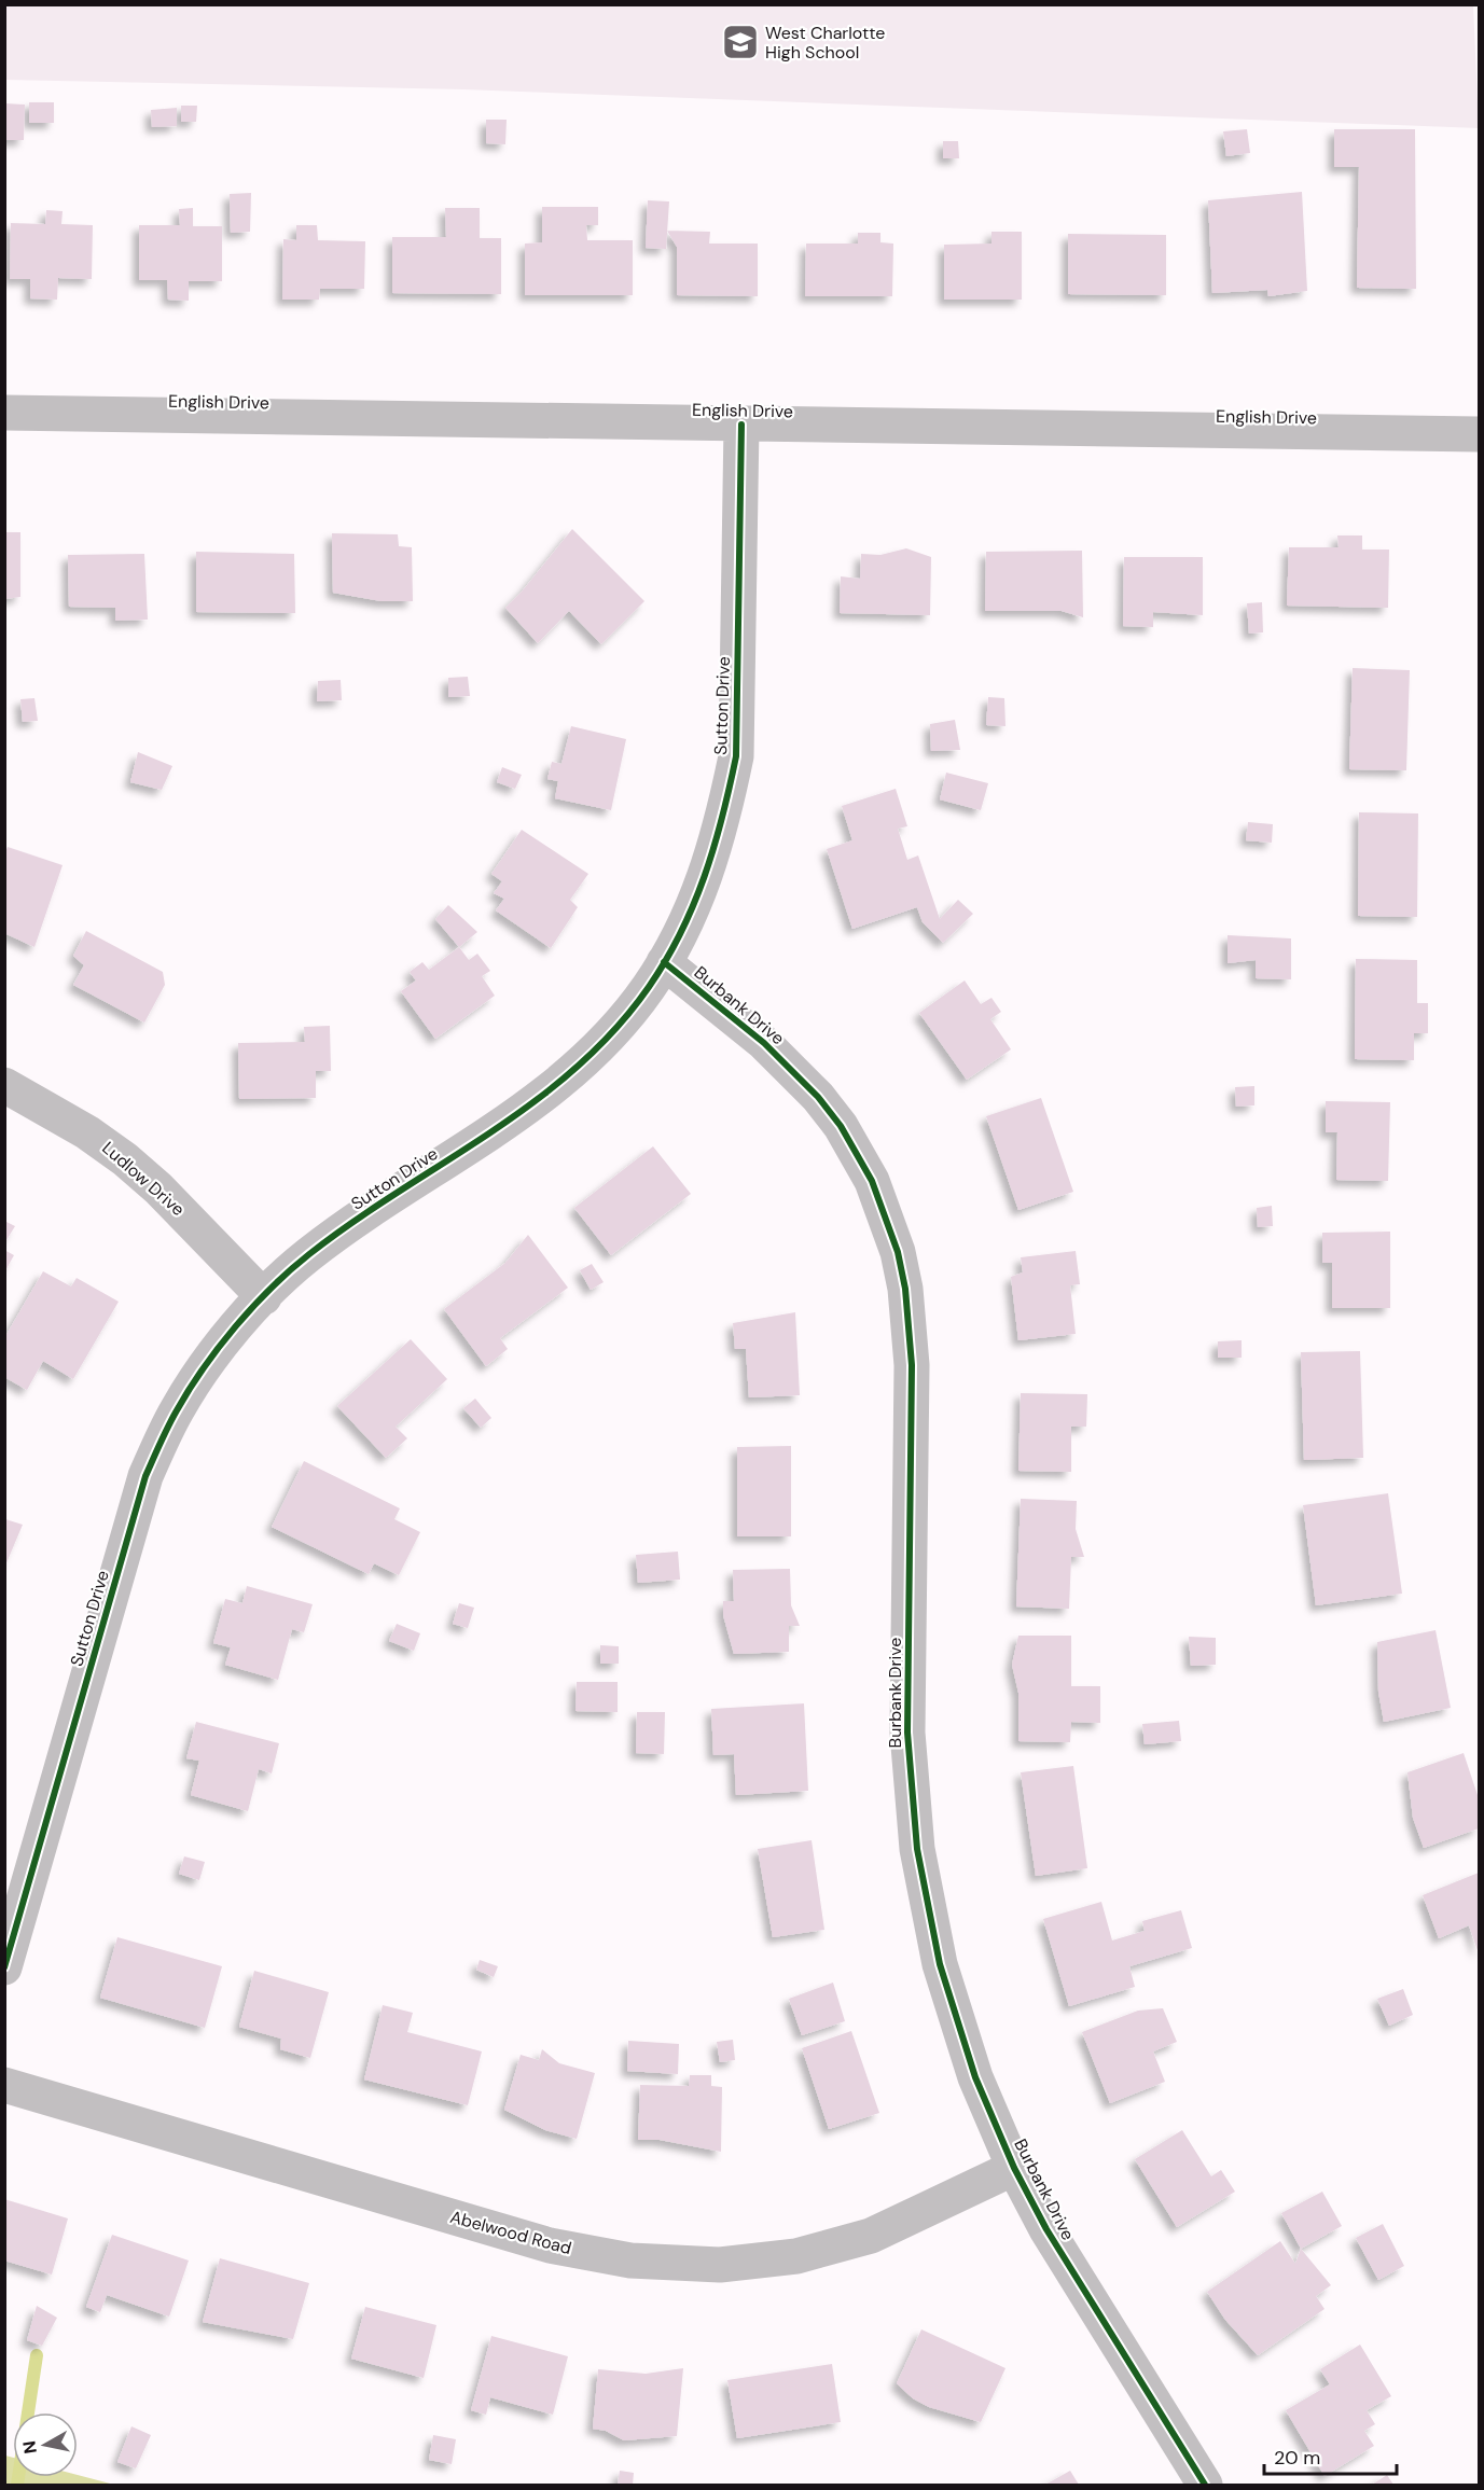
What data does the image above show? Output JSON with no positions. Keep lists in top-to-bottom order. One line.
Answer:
{"streets":{"street":["English Drive","Sutton Drive","Burbank Drive","Ludlow Drive","Abelwood Road"]},"crossings":[["English Drive","Sutton Drive"],["Sutton Drive","Burbank Drive"],["Sutton Drive","Ludlow Drive"],["Burbank Drive","Abelwood Road"]],"places":{"school or university":["West Charlotte High School"]},"scale_bar":"20 m","north":"left"}
